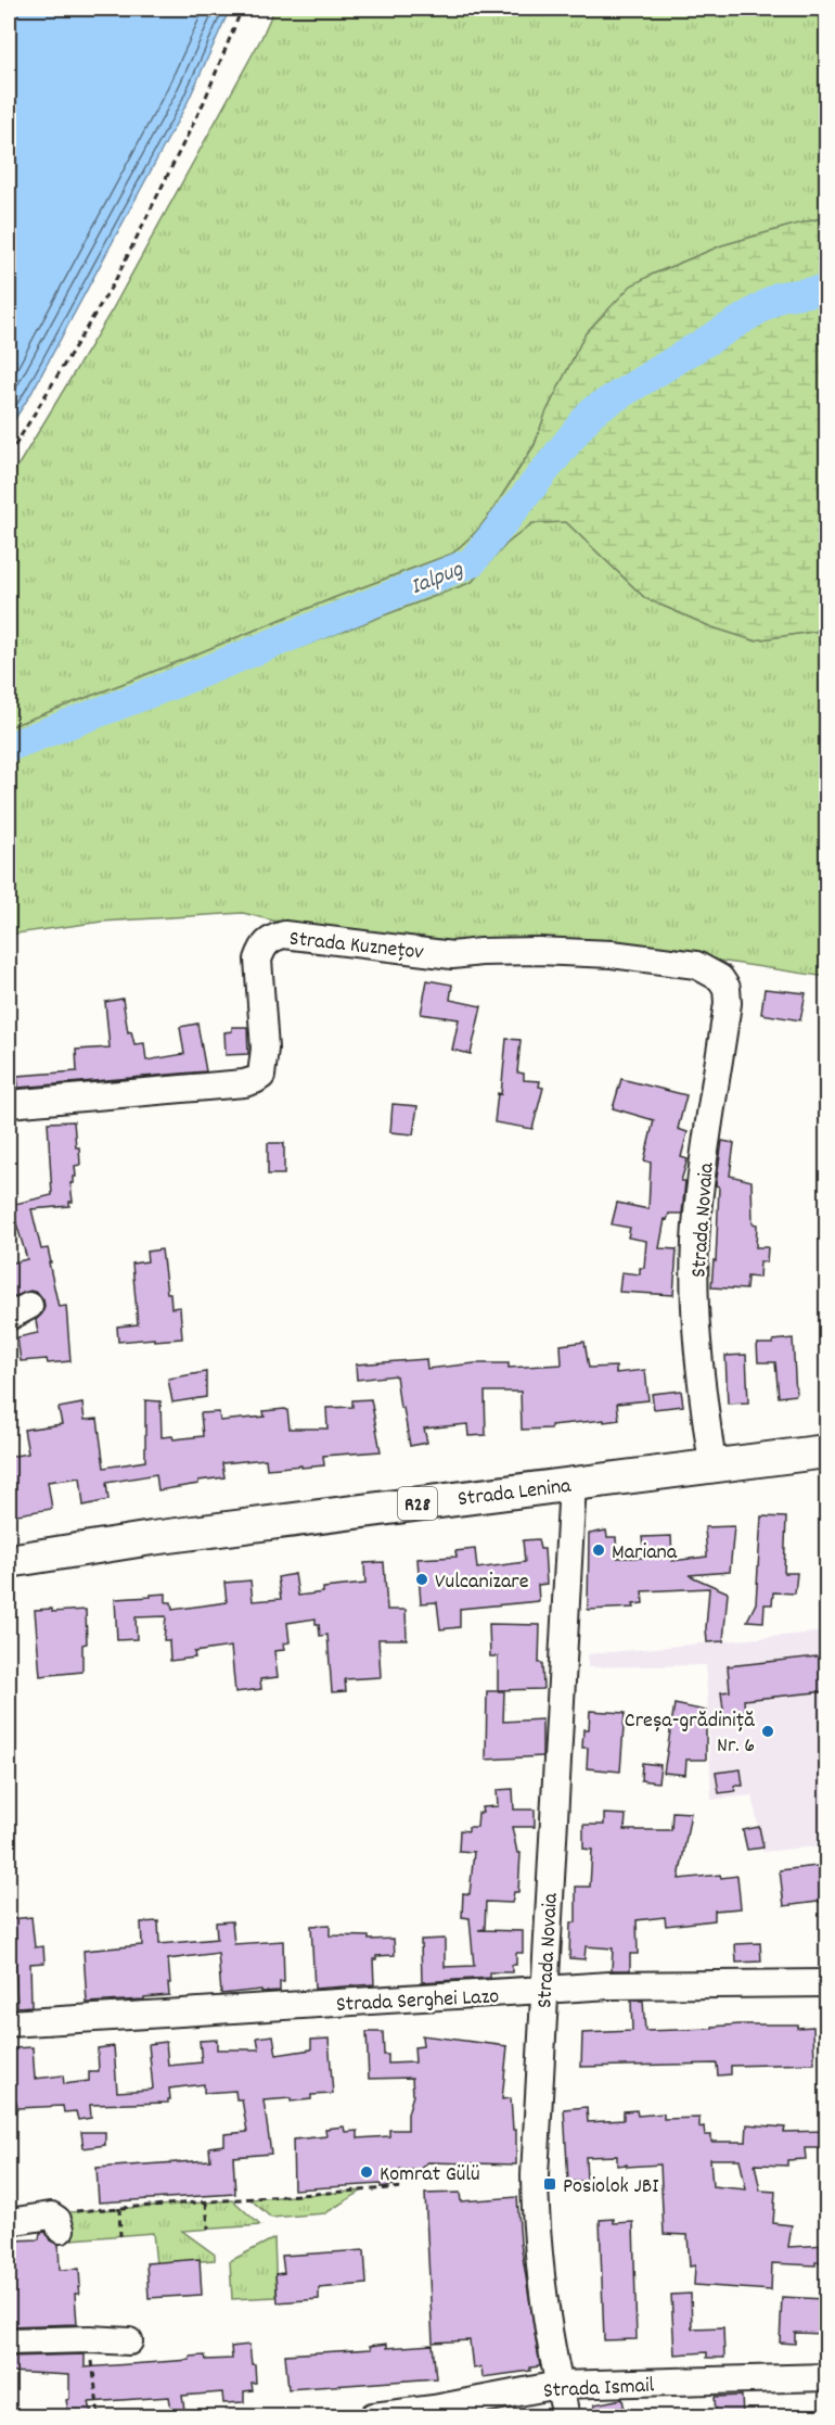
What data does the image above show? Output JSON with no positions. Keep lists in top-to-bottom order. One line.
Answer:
{"streets":{"main road":["Strada Lenina","R28"],"street":["Strada Kuznețov","Strada Novaia","Strada Serghei Lazo","Strada Ismail"]},"crossings":[["Strada Kuznețov","Strada Novaia"],["Strada Novaia","Strada Lenina"],["Strada Novaia","Strada Serghei Lazo"],["Strada Novaia","Strada Ismail"]],"water":["Ialpug"],"places":{"other":["Mariana","Vulcanizare","Creșa-grădiniță Nr. 6","Komrat Gülü"],"transit":["Posiolok JBI"]}}
